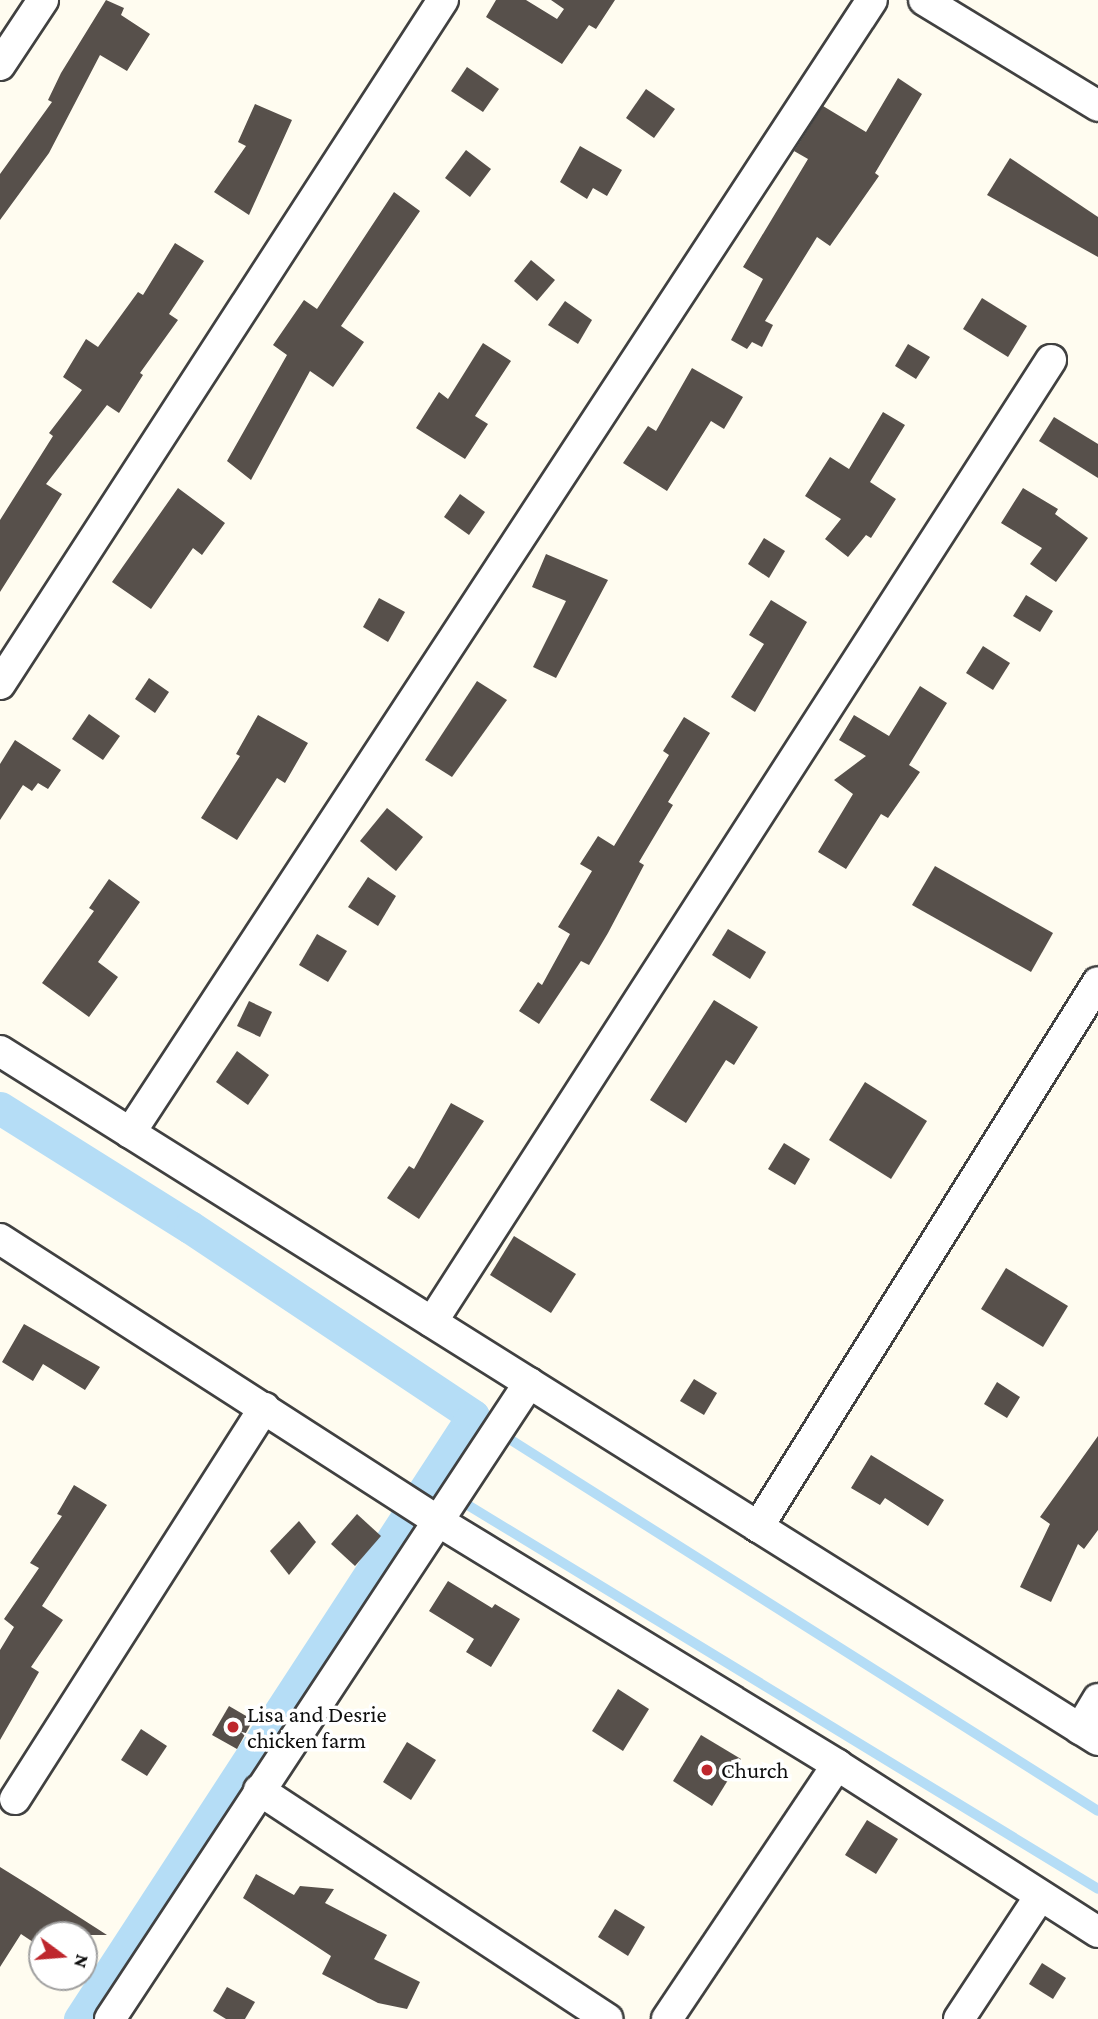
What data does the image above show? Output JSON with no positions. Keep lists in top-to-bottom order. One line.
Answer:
{"places":["Lisa and Desrie chicken farm","Church"],"north":"right"}
